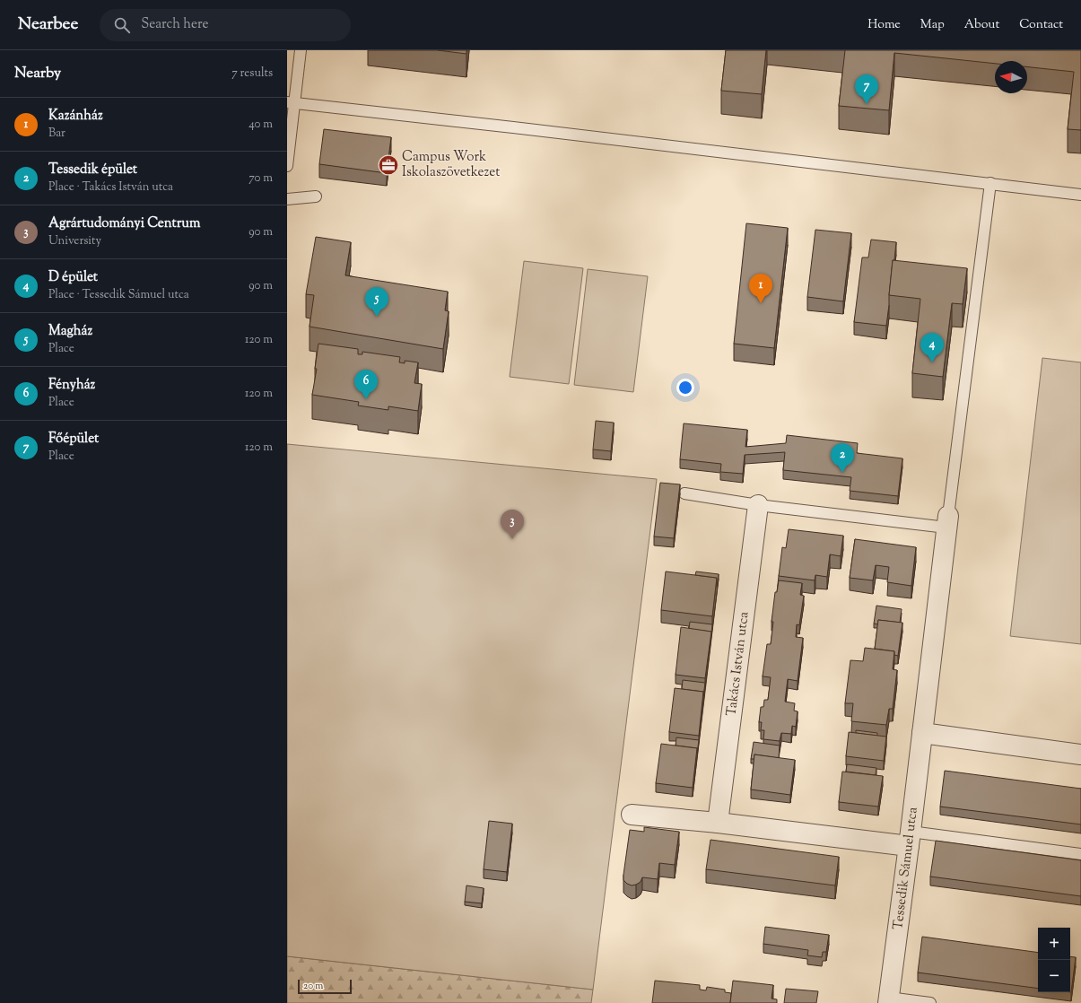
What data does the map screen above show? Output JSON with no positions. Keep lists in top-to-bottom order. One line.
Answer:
{"streets":{"street":["Takács István utca","Tessedik Sámuel utca"]},"places":{"office":["Campus Work Iskolaszövetkezet"]},"scale_bar":"20 m","north":"left","page":{"header":"Nearbee","search":"Search here","nav":["Home","Map","About","Contact"],"heading":["Nearby","7 results"],"pins":["7","1","5","4","6","2","3"],"list":[{"mark":"1","name":"Kazánház","note":"Bar","value":"40 m"},{"mark":"2","name":"Tessedik épület","note":"Place · Takács István utca","value":"70 m"},{"mark":"3","name":"Agrártudományi Centrum","note":"University","value":"90 m"},{"mark":"4","name":"D épület","note":"Place · Tessedik Sámuel utca","value":"90 m"},{"mark":"5","name":"Magház","note":"Place","value":"120 m"},{"mark":"6","name":"Fényház","note":"Place","value":"120 m"},{"mark":"7","name":"Főépület","note":"Place","value":"120 m"}],"map_buttons":["+","−"],"scale":"20 m"}}
